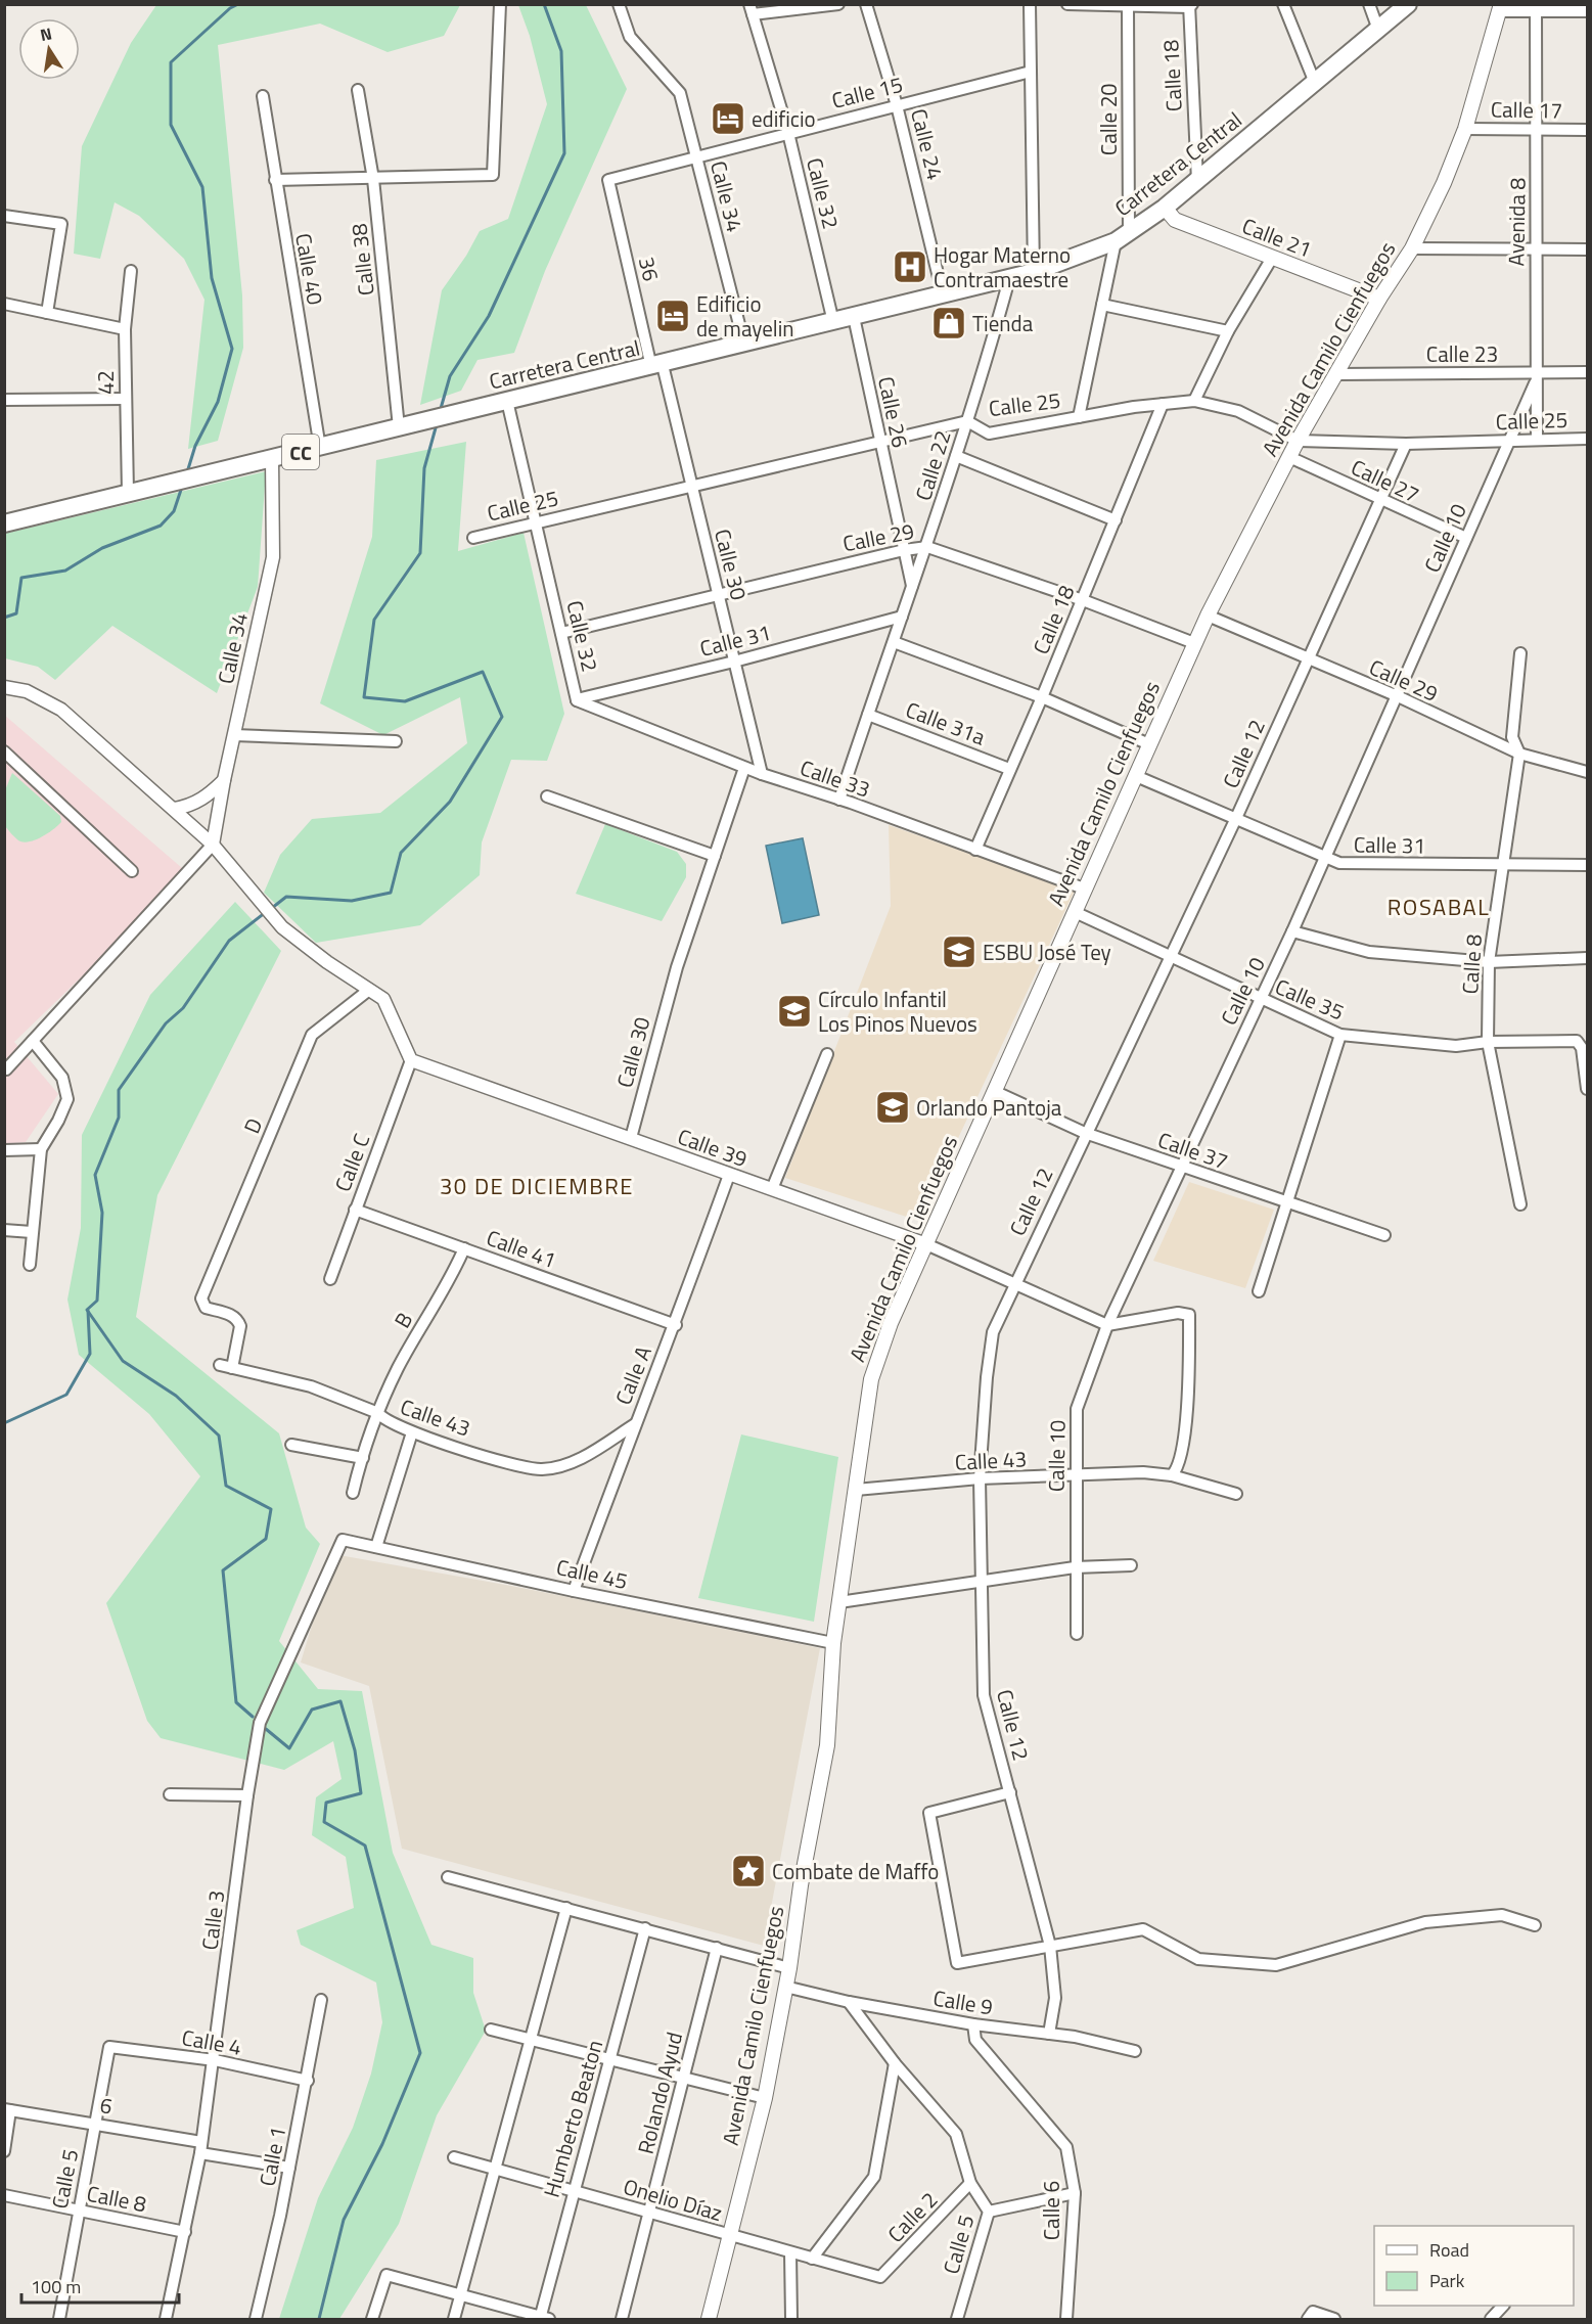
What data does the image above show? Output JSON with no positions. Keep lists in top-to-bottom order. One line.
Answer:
{"streets":{"highway":["Carretera Central","CC"],"main road":["Calle 21","Avenida Camilo Cienfuegos"],"street":["Calle 18","Calle 15","Calle 17","Calle 20","Calle 24","Calle 32","Calle 34","Avenida 8","Calle 38","Calle 40","36","Calle 23","42","Calle 25","Calle 26","Calle 22","Calle 27","Calle 29","Calle 10","Calle 30","Calle 31","Calle 31a","Calle 12","Calle 33","Calle 8","Calle 35","D","Calle 39","Calle 37","Calle C","Calle 41","B","Calle A","Calle 43","Calle 45","Calle 3","Calle 9","Calle 4","Rolando Ayud","6","Humberto Beaton","Calle 1","Calle 5","Onelio Díaz","Calle 6","Calle 2"]},"crossings":[["Calle 18","Carretera Central"],["Calle 18","Calle 25"],["Calle 18","Calle 29"],["Calle 18","Calle 31a"],["Calle 18","Calle 33"],["Calle 15","Calle 24"],["Calle 15","Calle 32"],["Calle 15","Calle 34"],["Calle 15","36"],["Calle 17","Avenida 8"],["Calle 17","Avenida Camilo Cienfuegos"],["Calle 20","Carretera Central"],["Calle 20","Calle 25"],["Calle 24","Carretera Central"],["Carretera Central","Calle 32"],["Carretera Central","Calle 34"],["Carretera Central","Calle 21"],["Carretera Central","Calle 38"],["Carretera Central","36"],["Carretera Central","Calle 26"],["Carretera Central","CC"],["Carretera Central","Calle 22"],["Carretera Central","Calle 30"],["Calle 32","Calle 25"],["Calle 32","Calle 29"],["Calle 32","Calle 31"],["Calle 32","Calle 33"],["Calle 34","CC"],["Avenida 8","Calle 23"],["Avenida 8","Calle 25"],["Avenida 8","Calle 10"],["Calle 21","Avenida Camilo Cienfuegos"],["Calle 38","CC"],["Calle 40","CC"],["36","Calle 30"],["Avenida Camilo Cienfuegos","Calle 23"],["Avenida Camilo Cienfuegos","Calle 25"],["Avenida Camilo Cienfuegos","Calle 27"],["Avenida Camilo Cienfuegos","Calle 29"],["Avenida Camilo Cienfuegos","Calle 31"],["Avenida Camilo Cienfuegos","Calle 33"],["Avenida Camilo Cienfuegos","Calle 35"],["Avenida Camilo Cienfuegos","Calle 39"],["Avenida Camilo Cienfuegos","Calle 37"],["Avenida Camilo Cienfuegos","Calle 43"],["Avenida Camilo Cienfuegos","Calle 45"],["Avenida Camilo Cienfuegos","Calle 9"],["Avenida Camilo Cienfuegos","Onelio Díaz"],["Calle 23","Calle 10"],["42","CC"],["Calle 25","Calle 26"],["Calle 25","Calle 22"],["Calle 25","Calle 10"],["Calle 25","Calle 30"],["Calle 25","Calle 12"],["Calle 26","Calle 22"],["Calle 26","Calle 29"],["Calle 22","Calle 29"],["Calle 22","Calle 31"],["Calle 22","Calle 31a"],["Calle 22","Calle 33"],["Calle 27","Calle 10"],["Calle 27","Calle 12"],["Calle 29","Calle 10"],["Calle 29","Calle 30"],["Calle 29","Calle 12"],["Calle 29","Calle 8"],["Calle 10","Calle 31"],["Calle 10","Calle 35"],["Calle 10","Calle 39"],["Calle 10","Calle 37"],["Calle 10","Calle 43"],["Calle 30","Calle 31"],["Calle 30","Calle 33"],["Calle 30","Calle 39"],["Calle 31","Calle 12"],["Calle 31","Calle 33"],["Calle 31","Calle 8"],["Calle 12","Calle 35"],["Calle 12","Calle 39"],["Calle 12","Calle 37"],["Calle 12","Calle 43"],["Calle 12","Calle 9"],["Calle 8","Calle 35"],["Calle 8","Calle 3"],["Calle 8","Calle 5"],["D","Calle 43"],["Calle 39","Calle C"],["Calle 39","Calle A"],["Calle C","Calle 41"],["Calle 41","B"],["Calle 41","Calle A"],["B","Calle 43"],["Calle A","Calle 43"],["Calle A","Calle 45"],["Calle 45","Calle 3"],["Calle 3","Calle 4"],["Calle 3","6"],["Calle 9","Calle 5"],["Calle 9","Calle 6"],["Calle 4","Calle 1"],["Calle 4","Calle 5"],["Rolando Ayud","Onelio Díaz"],["6","Calle 1"],["6","Calle 5"],["Humberto Beaton","Onelio Díaz"],["Calle 5","Calle 2"],["Onelio Díaz","Calle 2"]],"districts":["ROSABAL","30 DE DICIEMBRE"],"places":{"hotel":["edificio","Edificio de mayelin"],"hospital":["Hogar Materno Contramaestre"],"shop":["Tienda"],"school or university":["ESBU José Tey","Círculo Infantil Los Pinos Nuevos","Orlando Pantoja"],"place":["Combate de Maffo"]},"legend":["Road","Park"],"scale_bar":"100 m","north":"top"}
